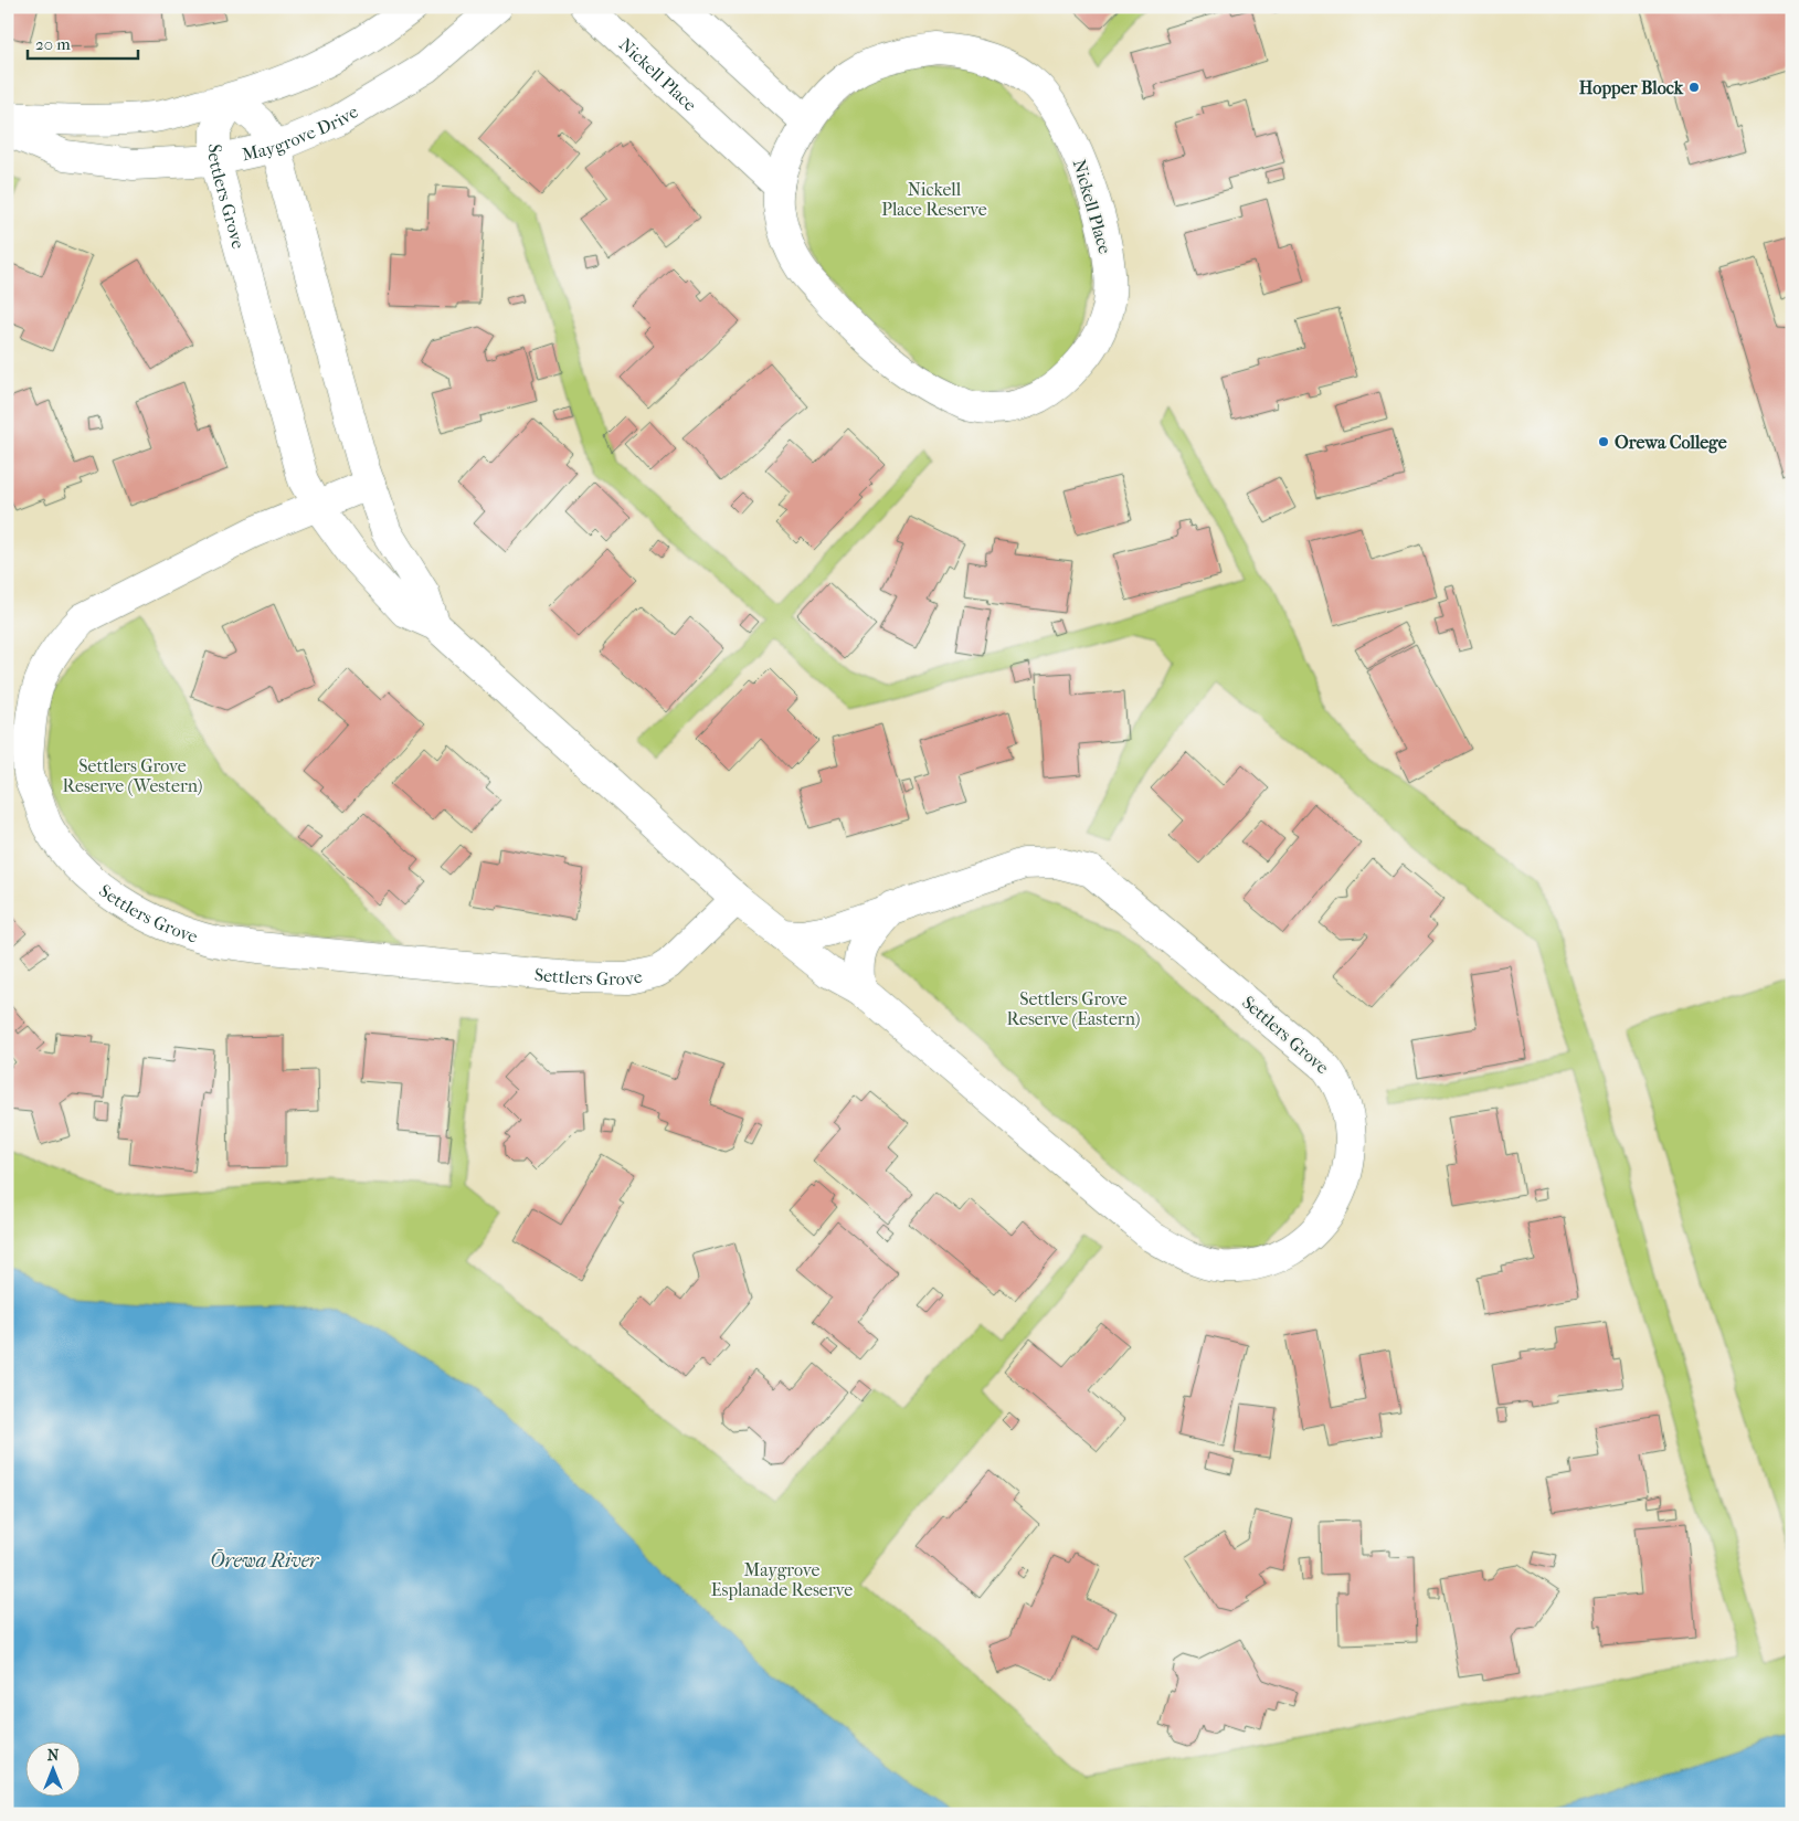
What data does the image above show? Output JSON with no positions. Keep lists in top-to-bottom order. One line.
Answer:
{"streets":{"street":["Nickell Place","Maygrove Drive","Settlers Grove"]},"crossings":[["Maygrove Drive","Settlers Grove"]],"water":["Ōrewa River"],"parks":["Nickell Place Reserve","Settlers Grove Reserve (Western)","Settlers Grove Reserve (Eastern)","Maygrove Esplanade Reserve"],"places":["Hopper Block","Orewa College"],"scale_bar":"20 m","north":"top"}
